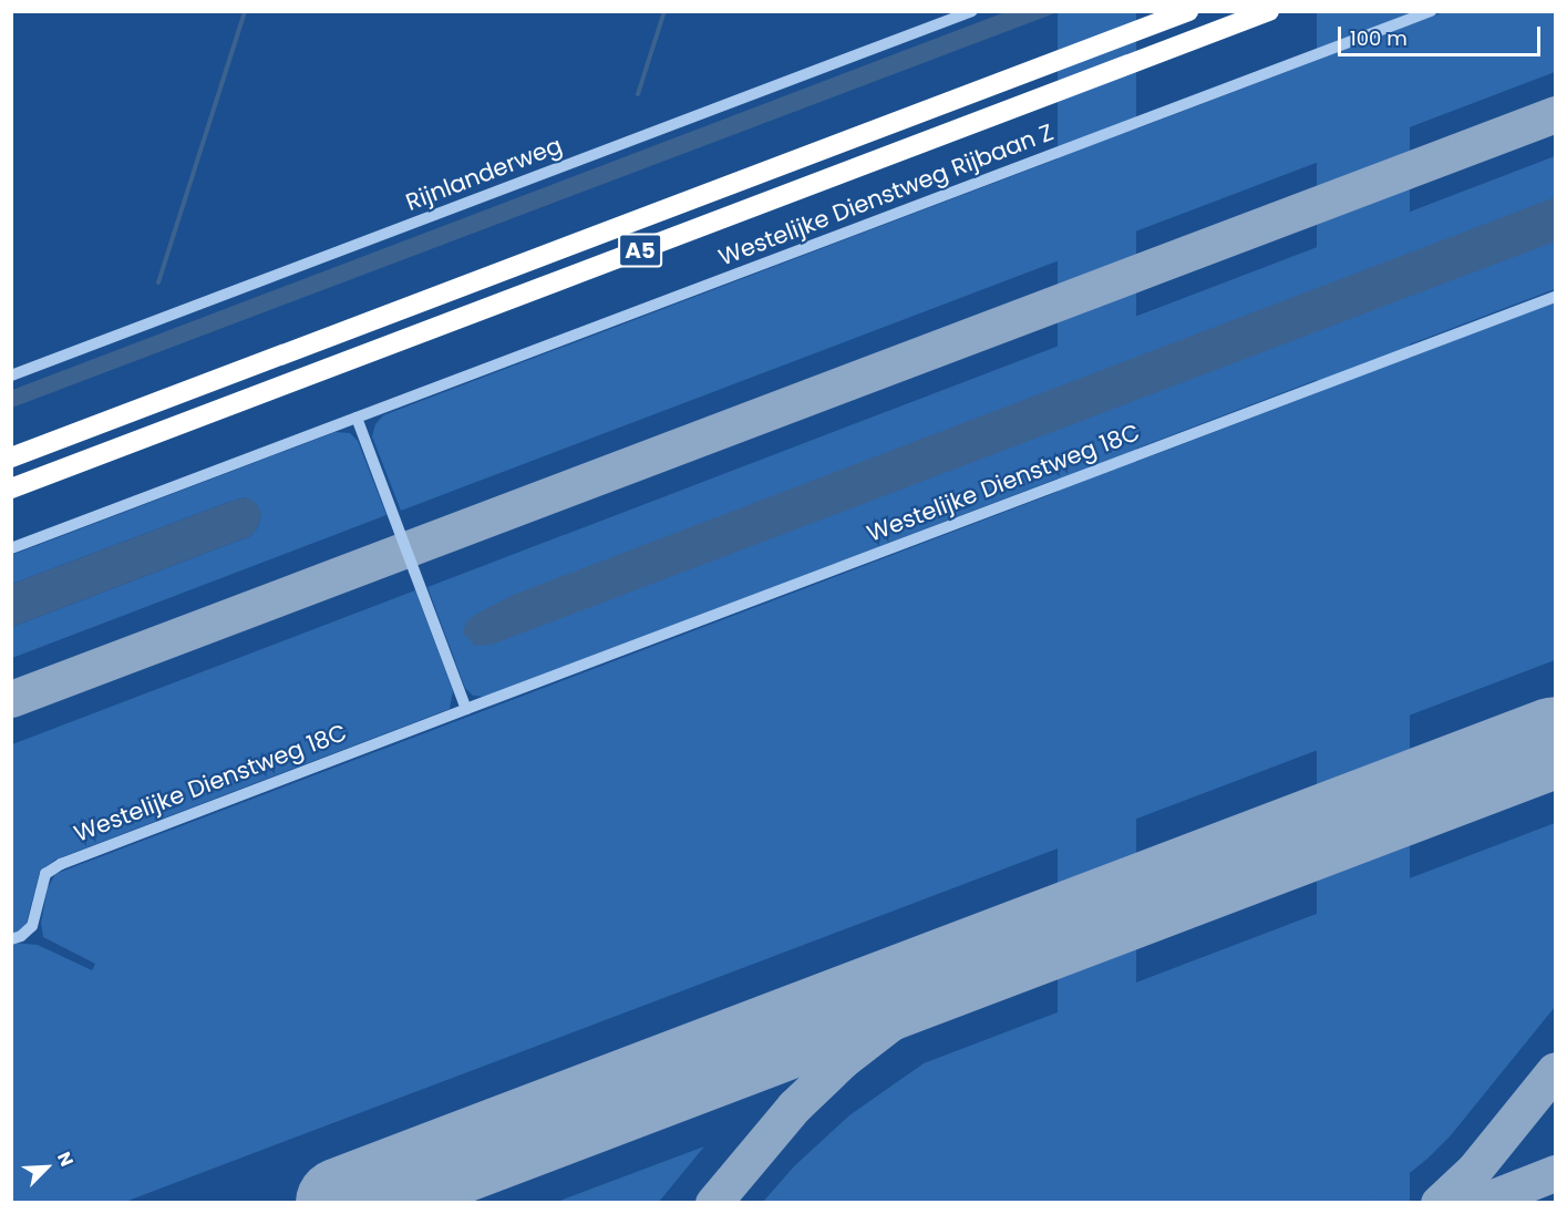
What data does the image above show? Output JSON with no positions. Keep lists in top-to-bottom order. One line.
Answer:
{"streets":{"highway":["A5"],"street":["Rijnlanderweg","Westelijke Dienstweg Rijbaan Z","Westelijke Dienstweg 18C"]},"scale_bar":"100 m","north":"top right"}
